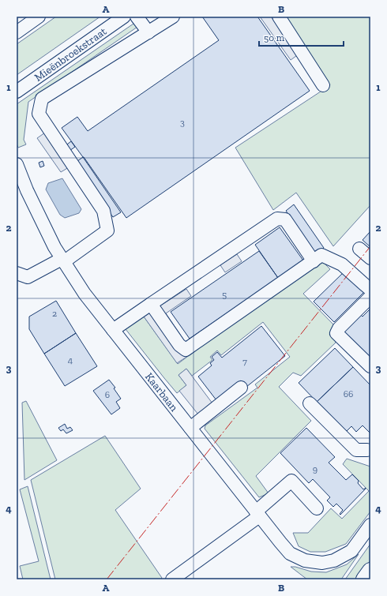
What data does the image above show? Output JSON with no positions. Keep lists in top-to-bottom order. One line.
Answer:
{"streets":{"street":["Mieënbroekstraat","Kaarbaan"]},"house_numbers":["3","5","2","4","7","66","6","9"],"scale_bar":"50 m","grid":{"columns":["A","B"],"rows":["1","2","3","4"]}}
